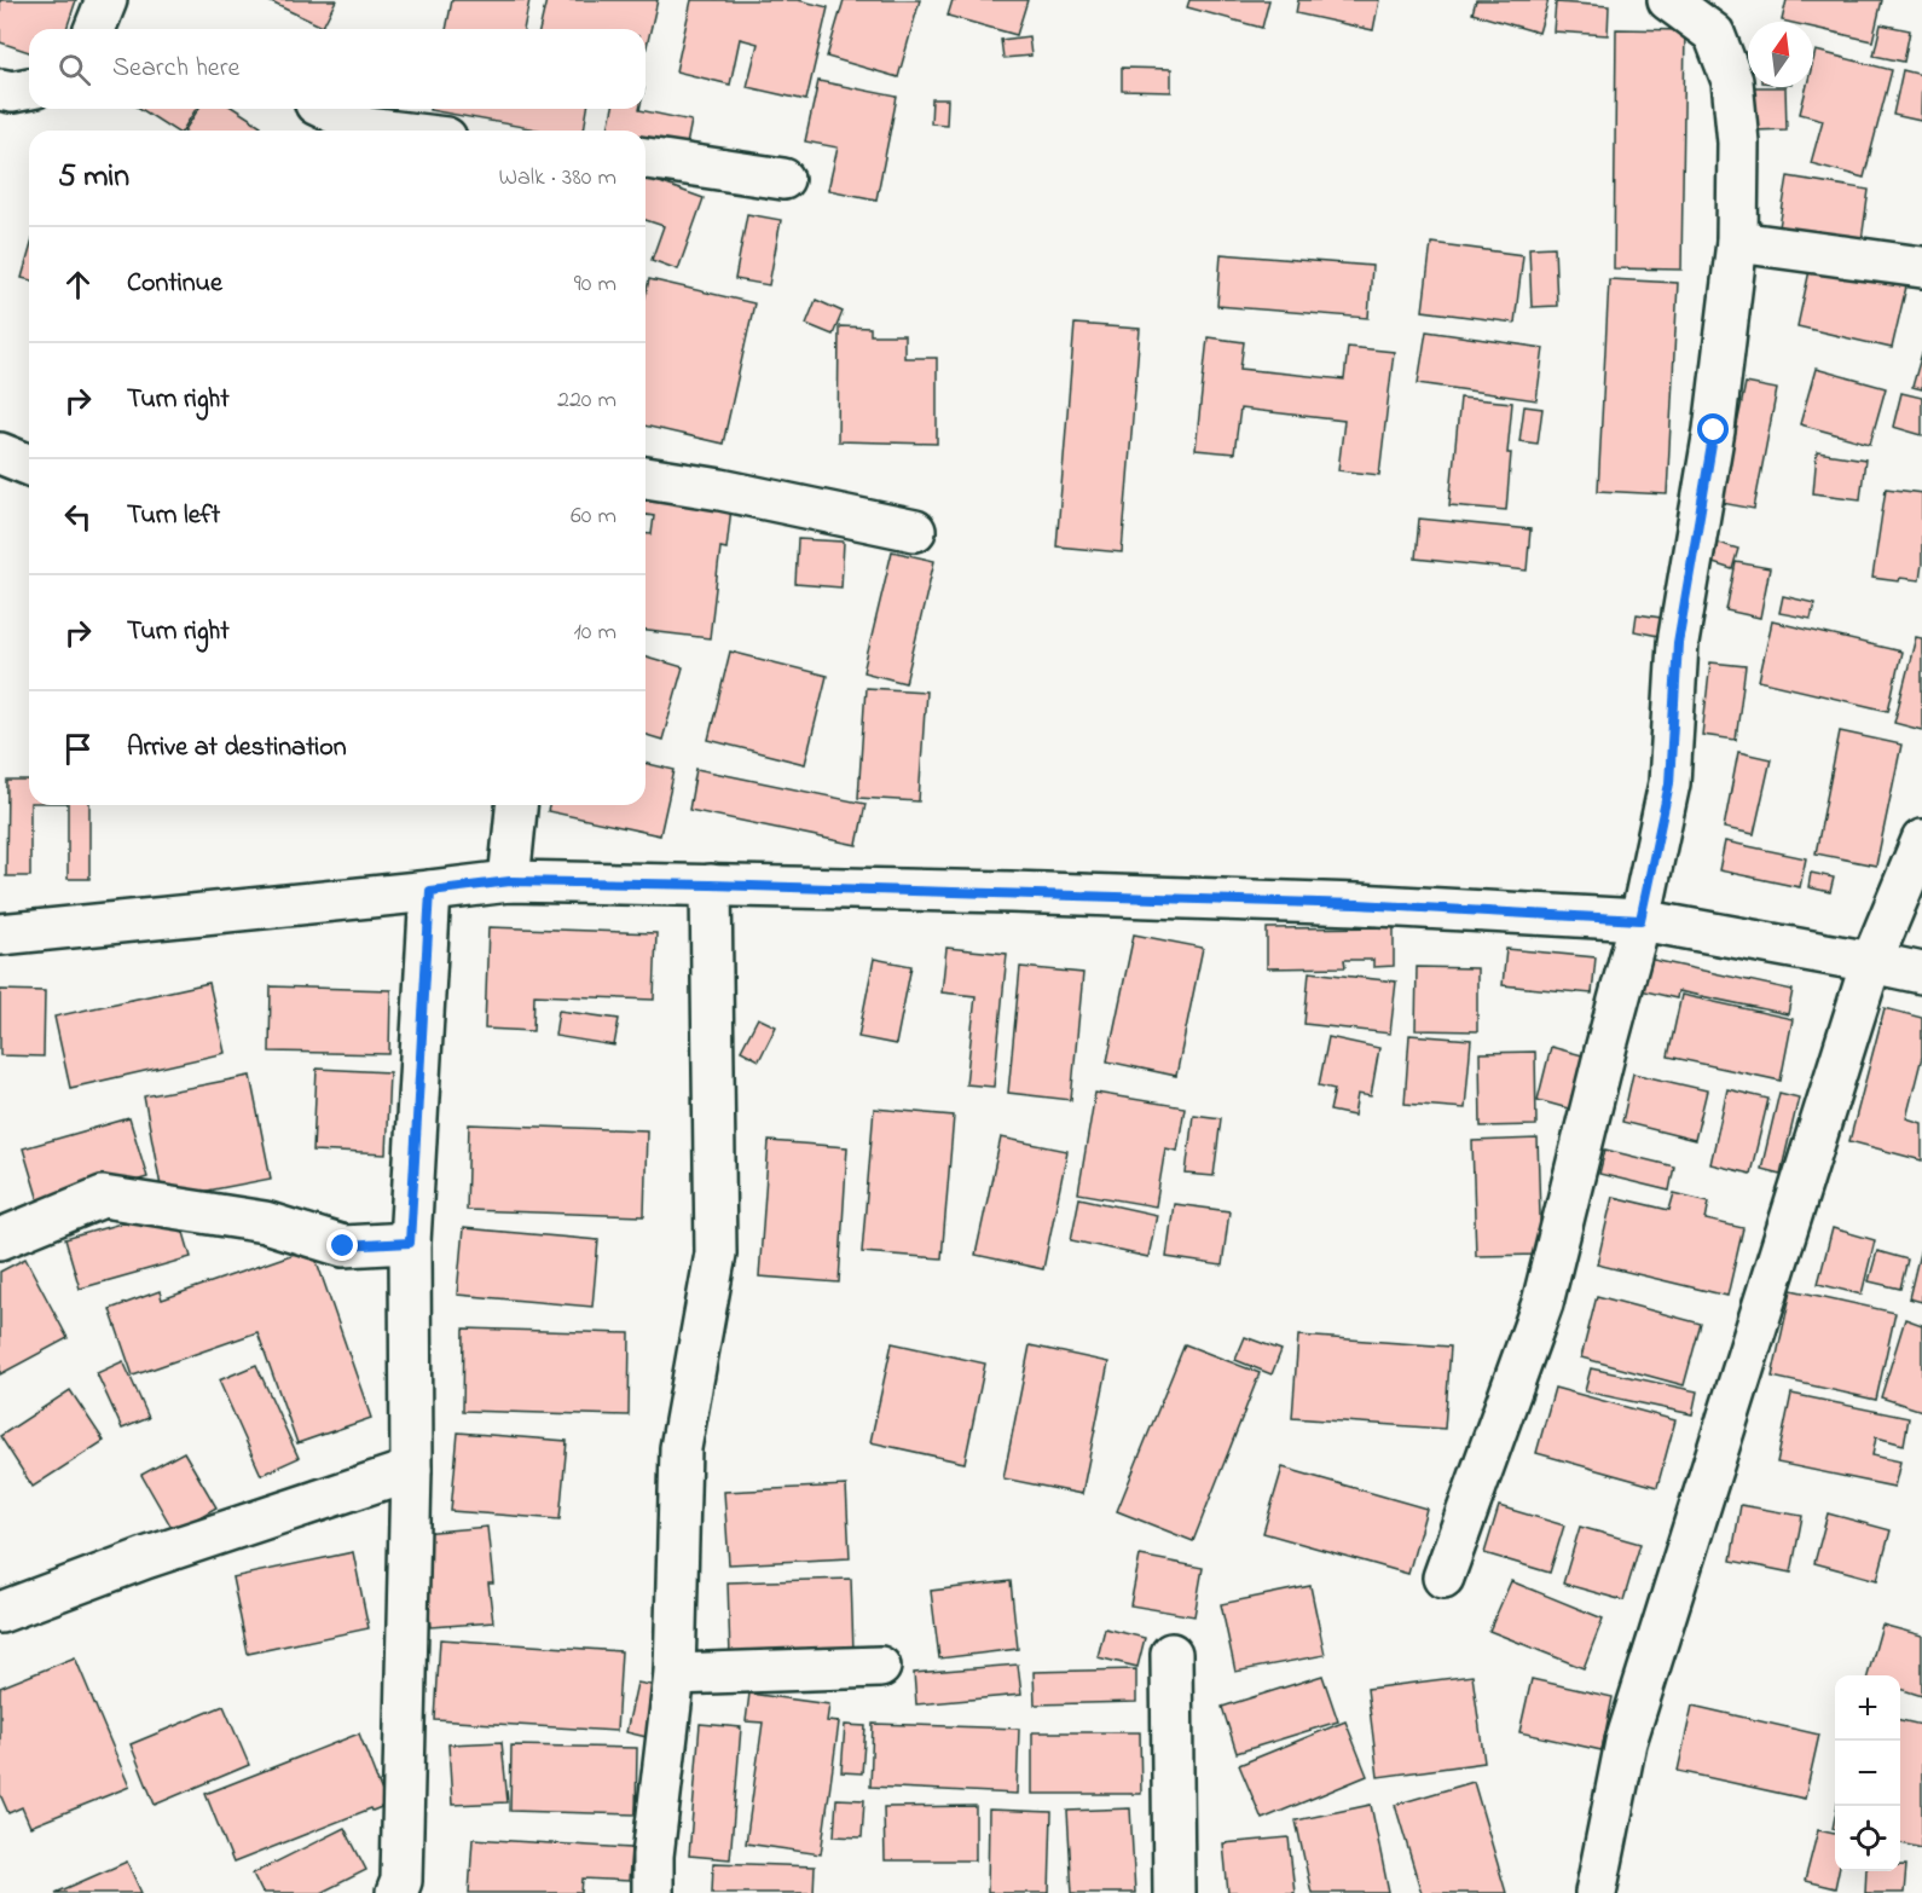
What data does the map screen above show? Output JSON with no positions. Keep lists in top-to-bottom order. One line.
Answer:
{"north":"top","page":{"search":"Search here","heading":["5 min","Walk · 380 m"],"list":[["Continue","90 m"],["Turn right","220 m"],["Turn left","60 m"],["Turn right","10 m"],"Arrive at destination"],"map_buttons":["+","−"]}}
